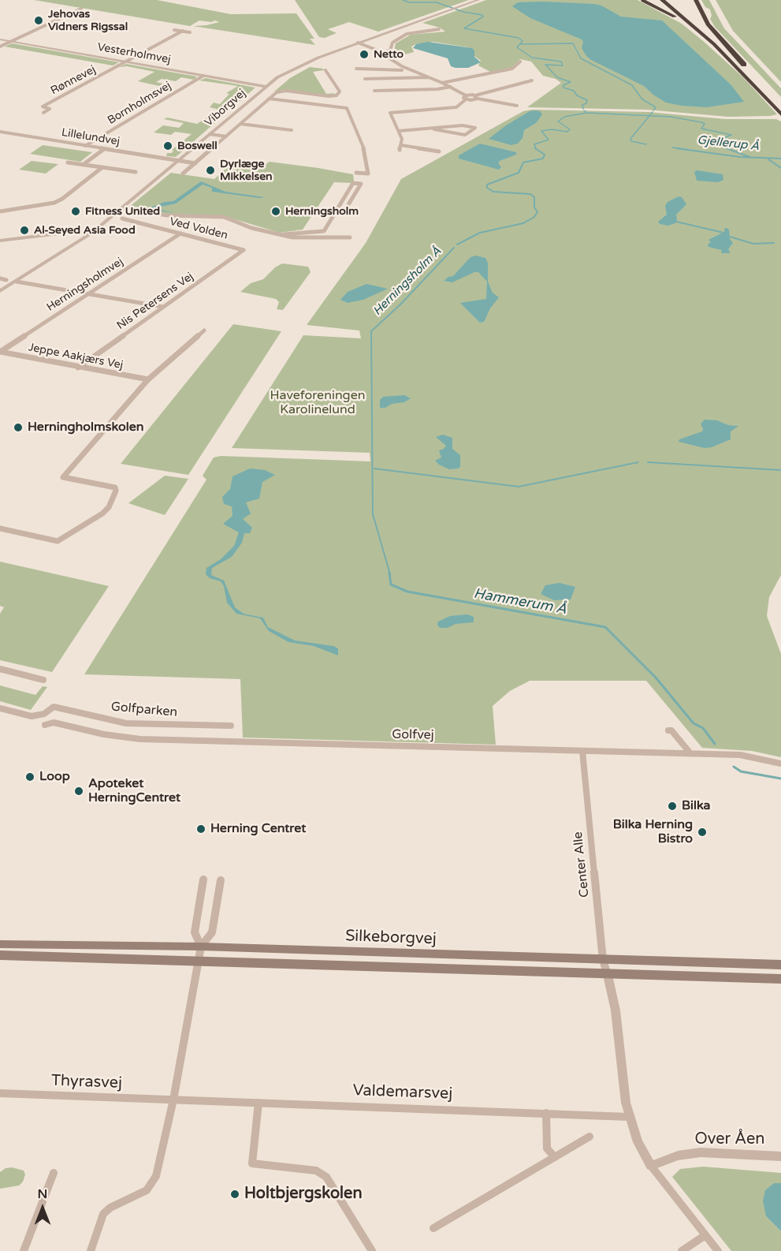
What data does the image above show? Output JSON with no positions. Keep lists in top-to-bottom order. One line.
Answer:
{"streets":{"main road":["Silkeborgvej"],"street":["Vesterholmvej","Rønnevej","Bornholmsvej","Viborgvej","Lillelundvej","Ved Volden","Herningsholmvej","Nis Petersens Vej","Jeppe Aakjærs Vej","Golfparken","Golfvej","Center Alle","Thyrasvej","Valdemarsvej","Over Åen"]},"crossings":[["Vesterholmvej","Rønnevej"],["Vesterholmvej","Bornholmsvej"],["Vesterholmvej","Viborgvej"],["Bornholmsvej","Lillelundvej"],["Viborgvej","Lillelundvej"],["Ved Volden","Herningsholmvej"],["Ved Volden","Nis Petersens Vej"],["Herningsholmvej","Jeppe Aakjærs Vej"],["Nis Petersens Vej","Jeppe Aakjærs Vej"],["Golfvej","Center Alle"],["Center Alle","Silkeborgvej"],["Thyrasvej","Valdemarsvej"]],"water":["Gjellerup Å","Herningsholm Å","Hammerum Å"],"parks":["Haveforeningen Karolinelund"],"places":["Jehovas Vidners Rigssal","Netto","Boswell","Dyrlæge Mikkelsen","Fitness United","Herningsholm","Al-Seyed Asia Food","Herningholmskolen","Loop","Apoteket HerningCentret","Bilka","Herning Centret","Bilka Herning Bistro","Holtbjergskolen"],"north":"top"}
